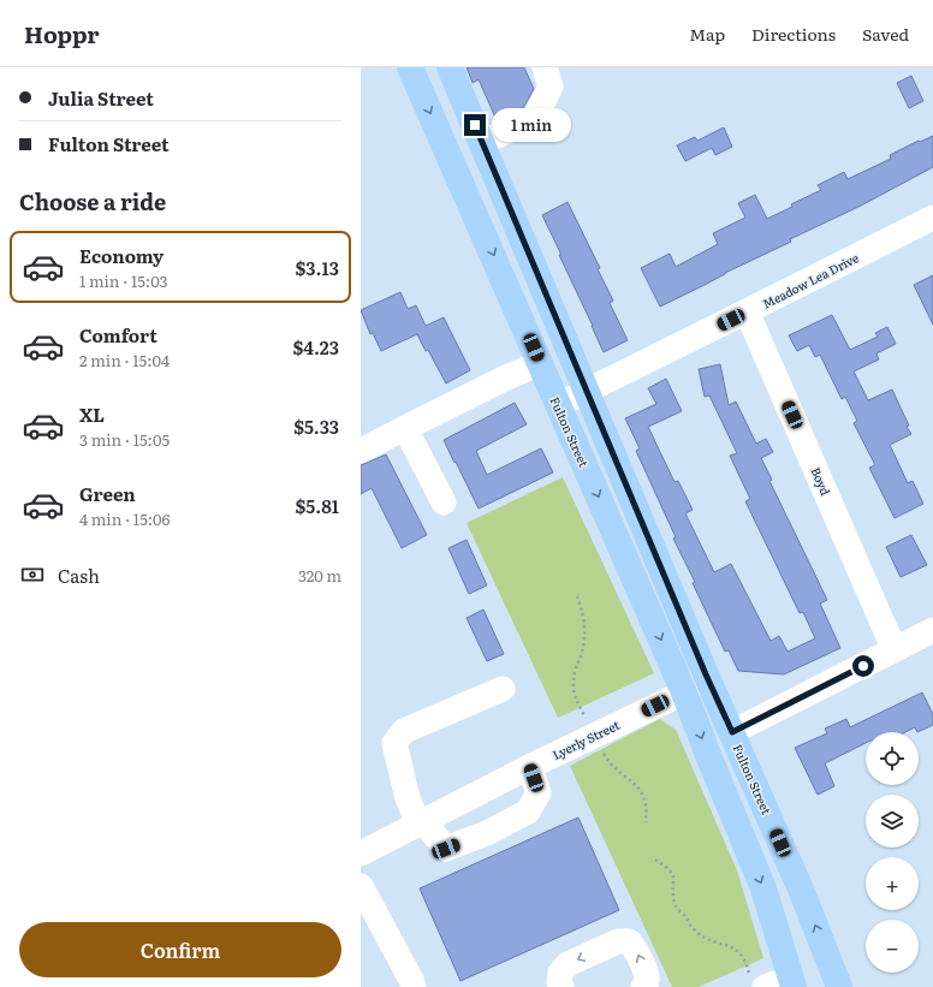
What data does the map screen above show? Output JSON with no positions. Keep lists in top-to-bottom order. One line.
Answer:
{"streets":{"main road":["Fulton Street"],"street":["Meadow Lea Drive","Boyd","Lyerly Street"]},"crossings":[["Meadow Lea Drive","Fulton Street"],["Meadow Lea Drive","Boyd"],["Fulton Street","Lyerly Street"]],"page":{"header":"Hoppr","nav":["Map","Directions","Saved"],"banner":["Julia Street","Fulton Street"],"bubble":"1 min","heading":"Choose a ride","list":[{"name":"Economy","note":"1 min · 15:03","value":"$3.13"},{"name":"Comfort","note":"2 min · 15:04","value":"$4.23"},{"name":"XL","note":"3 min · 15:05","value":"$5.33"},{"name":"Green","note":"4 min · 15:06","value":"$5.81"}],"pay":["Cash","320 m"],"map_buttons":["+","−"],"buttons":"Confirm"}}
